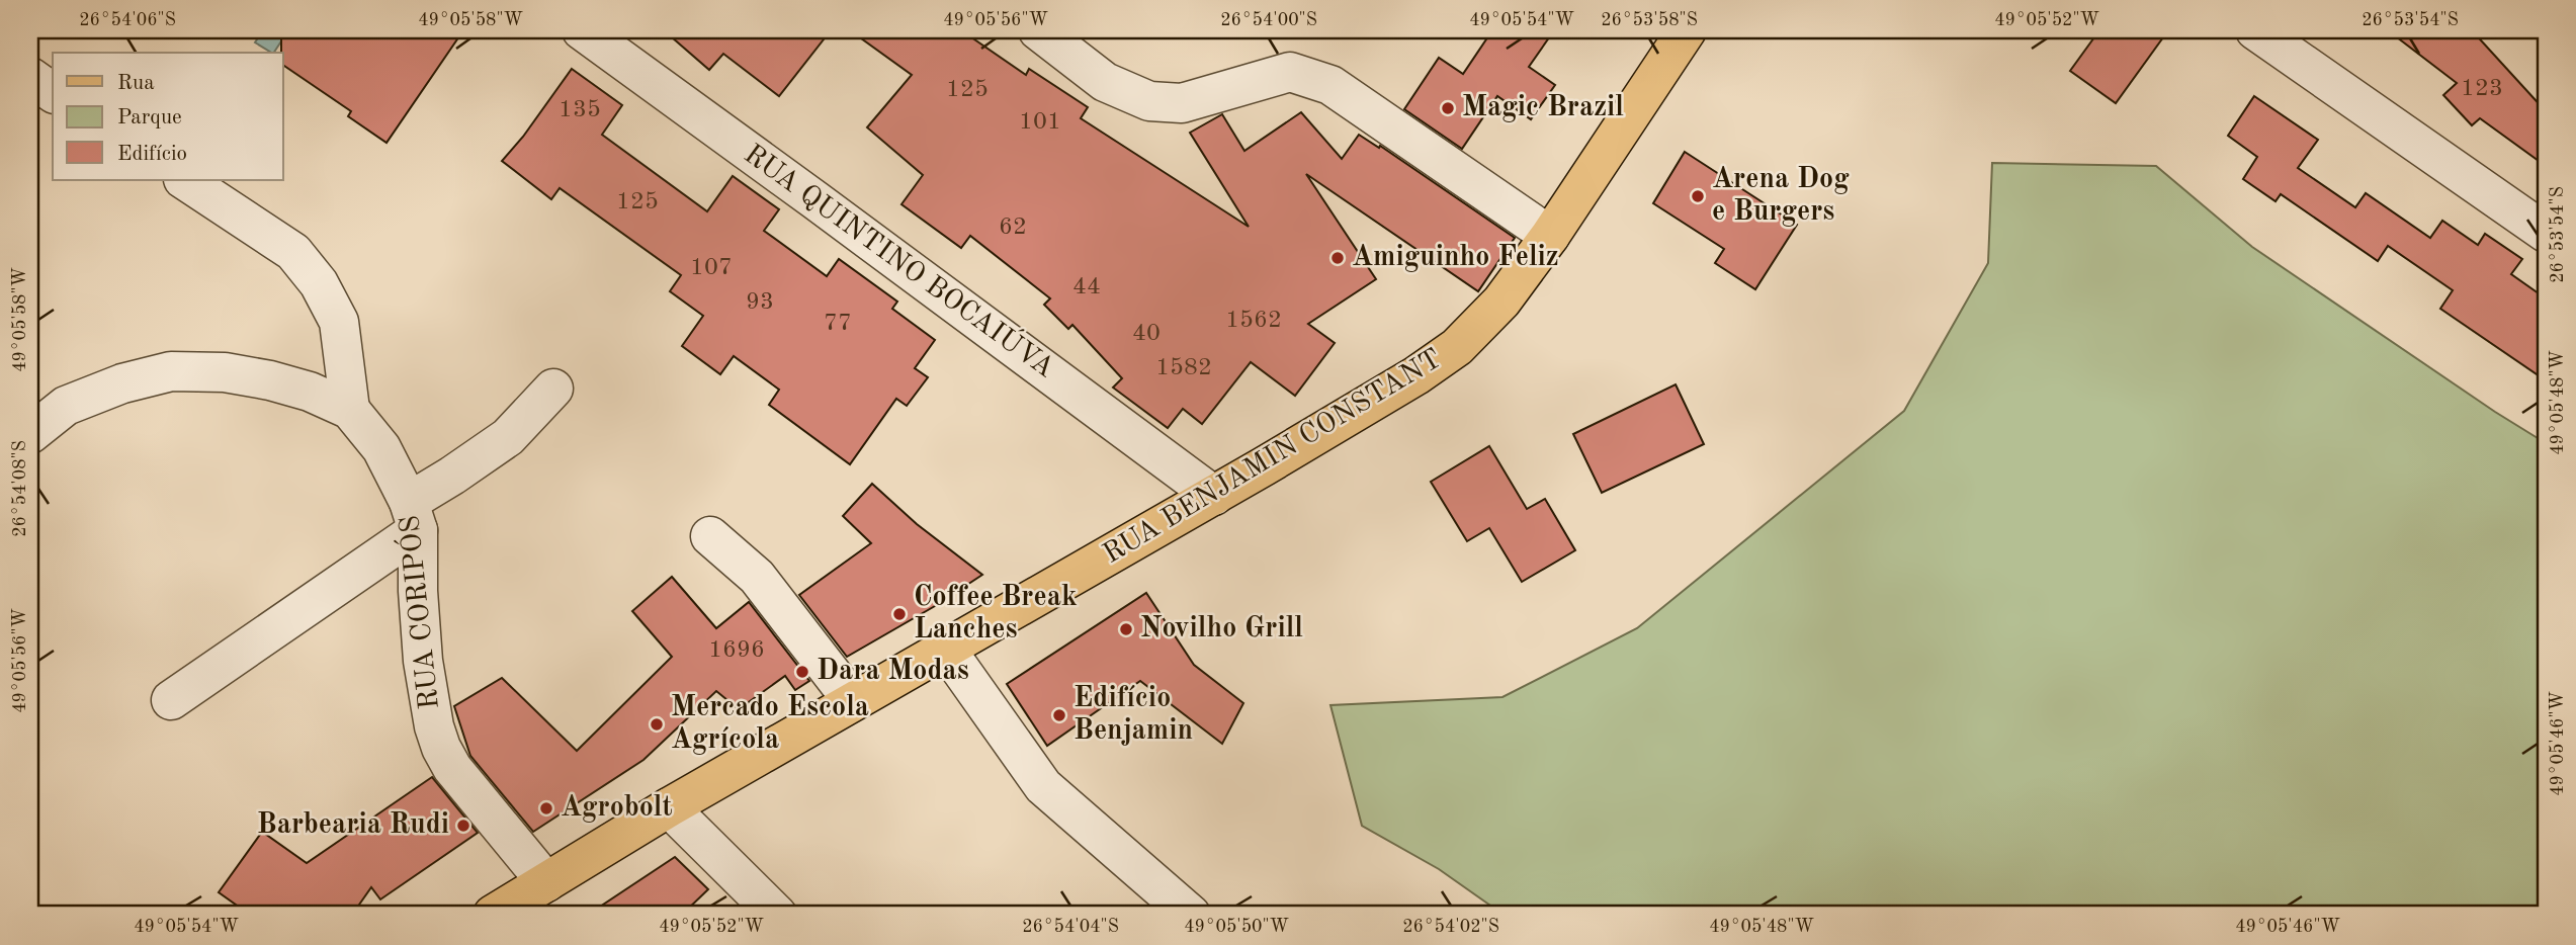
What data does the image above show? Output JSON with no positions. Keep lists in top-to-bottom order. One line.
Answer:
{"streets":{"main road":["RUA BENJAMIN CONSTANT"],"street":["RUA QUINTINO BOCAIÚVA","RUA CORIPÓS"]},"crossings":[["RUA QUINTINO BOCAIÚVA","RUA BENJAMIN CONSTANT"],["RUA BENJAMIN CONSTANT","RUA CORIPÓS"]],"places":["Magic Brazil","Arena Dog e Burgers","Amiguinho Feliz","Coffee Break Lanches","Novilho Grill","Dara Modas","Edifício Benjamin","Mercado Escola Agrícola","Agrobolt","Barbearia Rudi"],"house_numbers":["123","125","135","101","125","62","107","44","93","1562","77","40","1582","1696"],"legend":["Rua","Parque","Edifício"],"coordinates":["26°54'06\"S","49°05'58\"W","49°05'56\"W","26°54'00\"S","49°05'54\"W","26°53'58\"S","49°05'52\"W","26°53'54\"S","49°05'48\"W","26°54'08\"S","49°05'46\"W","26°54'04\"S","49°05'50\"W","26°54'02\"S"]}
